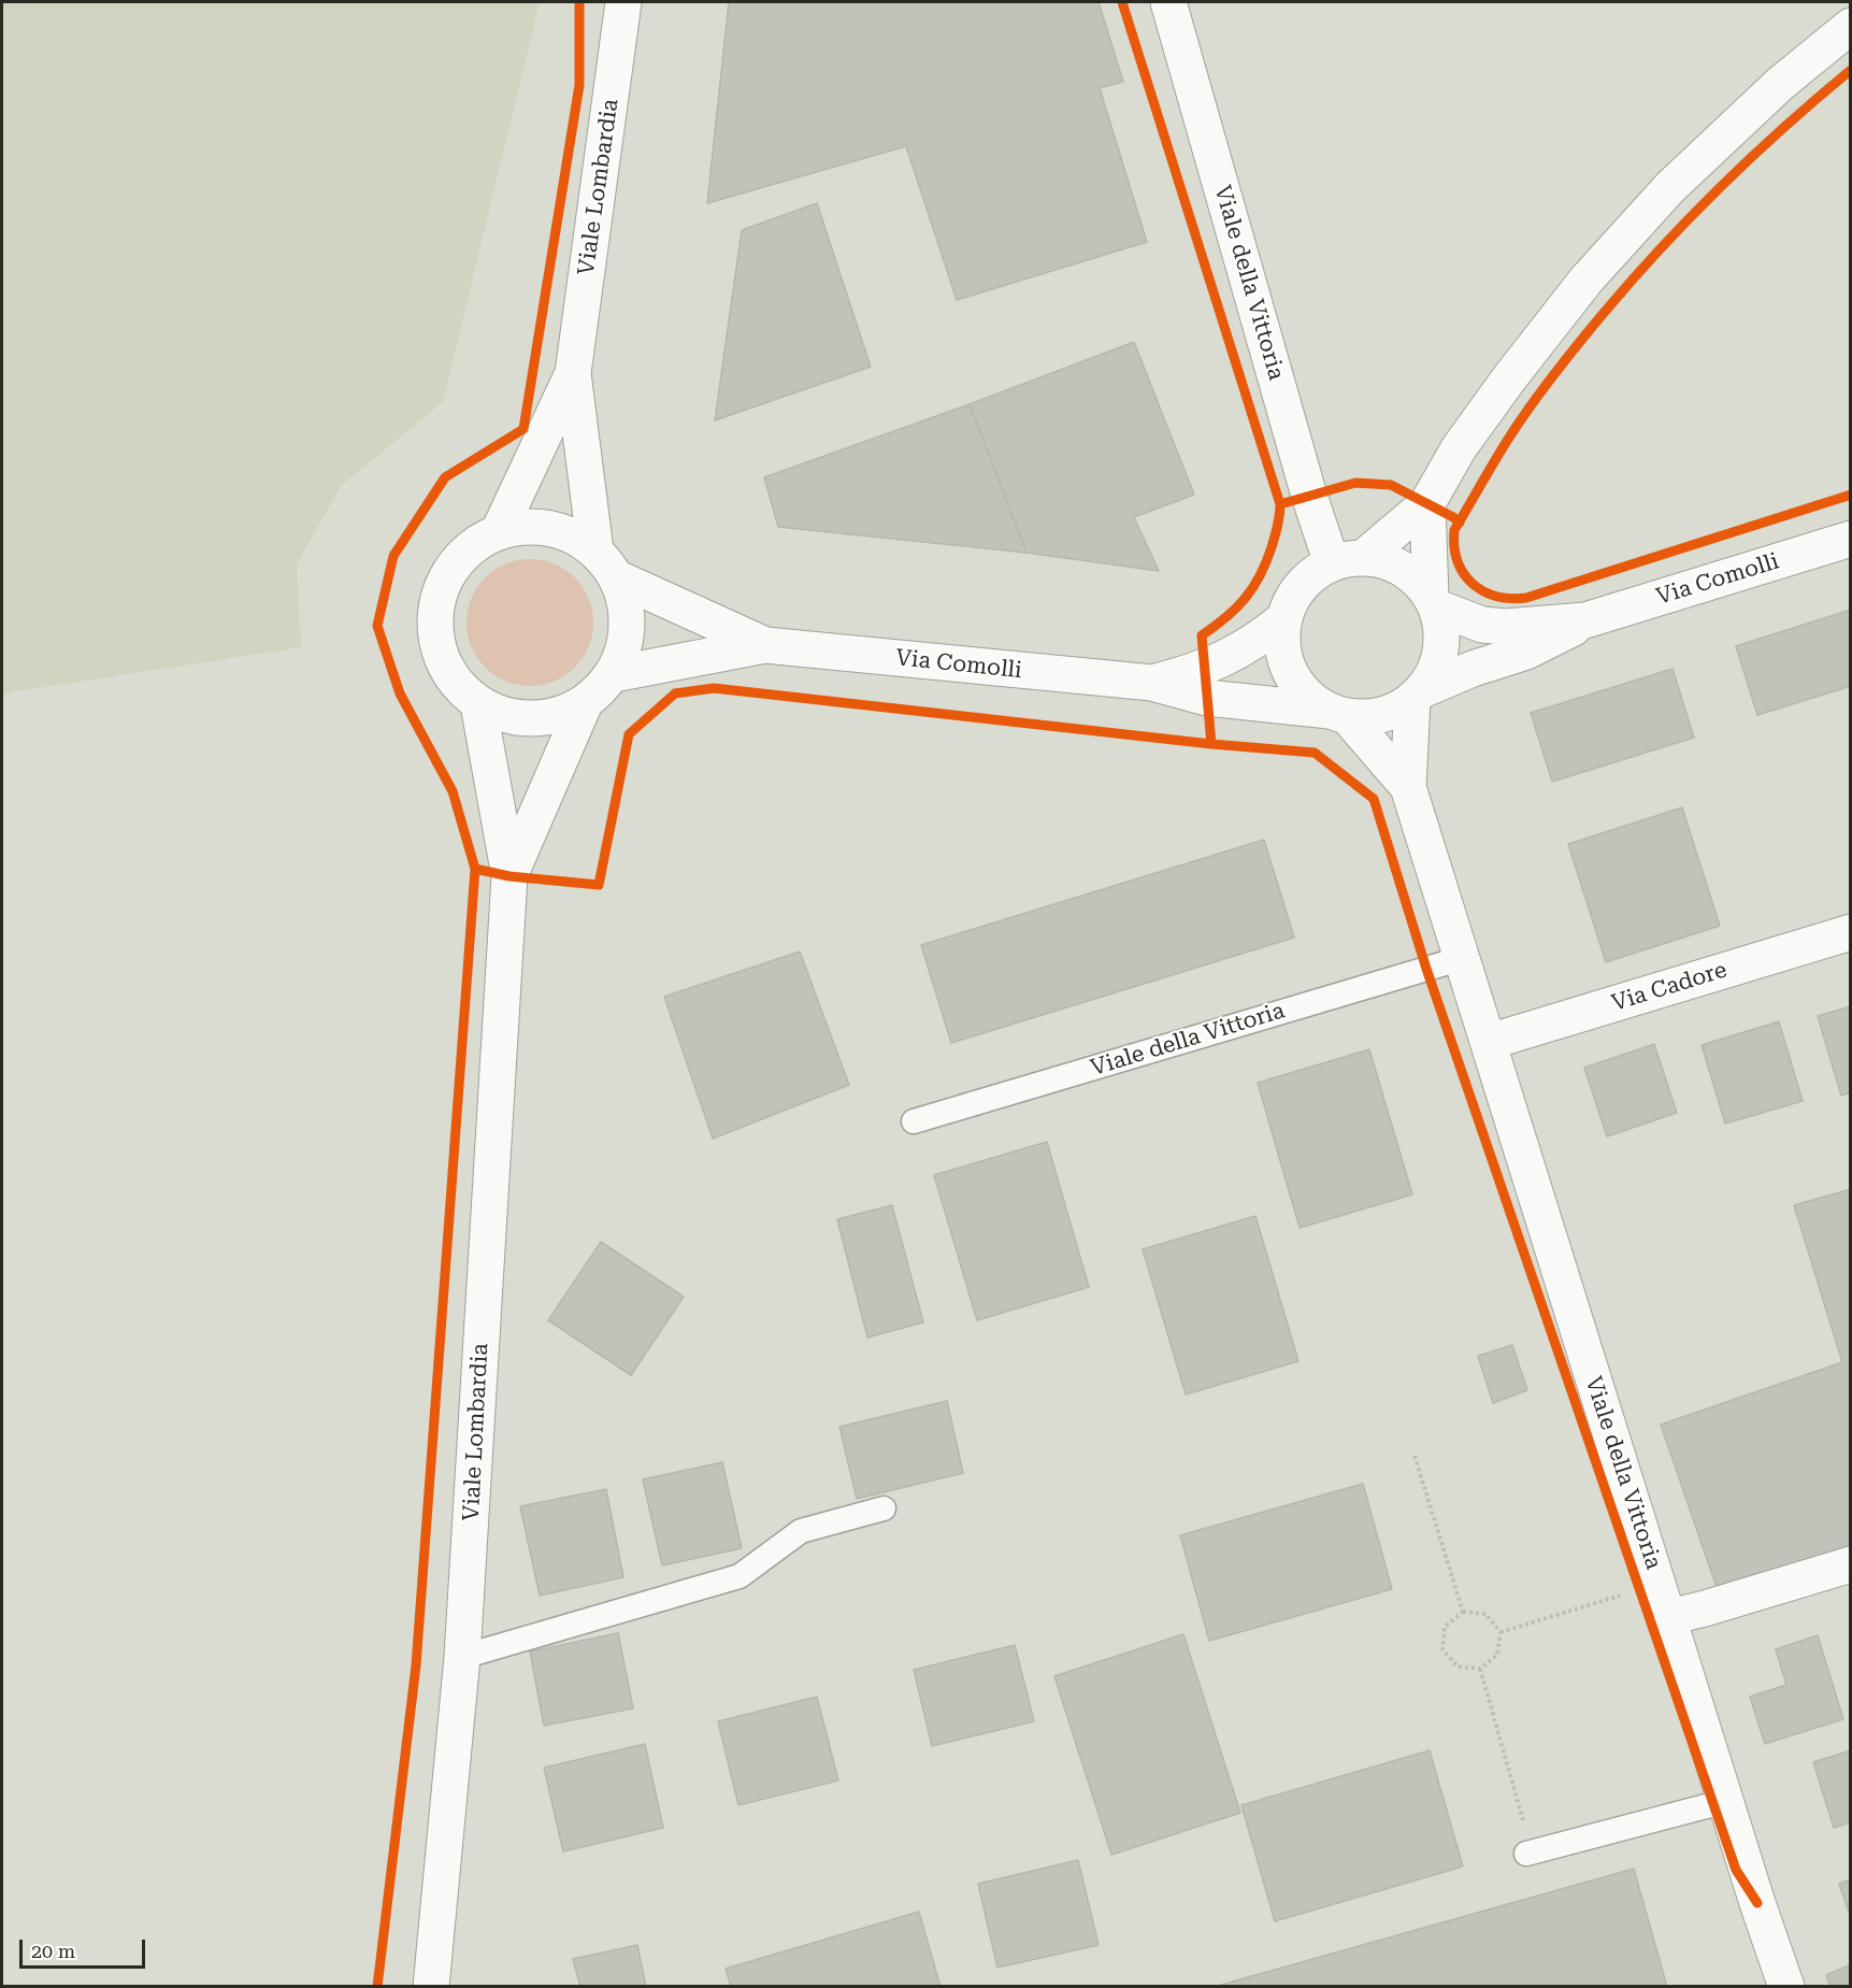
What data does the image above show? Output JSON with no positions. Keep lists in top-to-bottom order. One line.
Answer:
{"streets":{"street":["Viale Lombardia","Viale della Vittoria","Via Comolli","Via Cadore"]},"crossings":[["Viale Lombardia","Via Comolli"],["Viale della Vittoria","Via Comolli"],["Viale della Vittoria","Via Cadore"]],"scale_bar":"20 m"}
